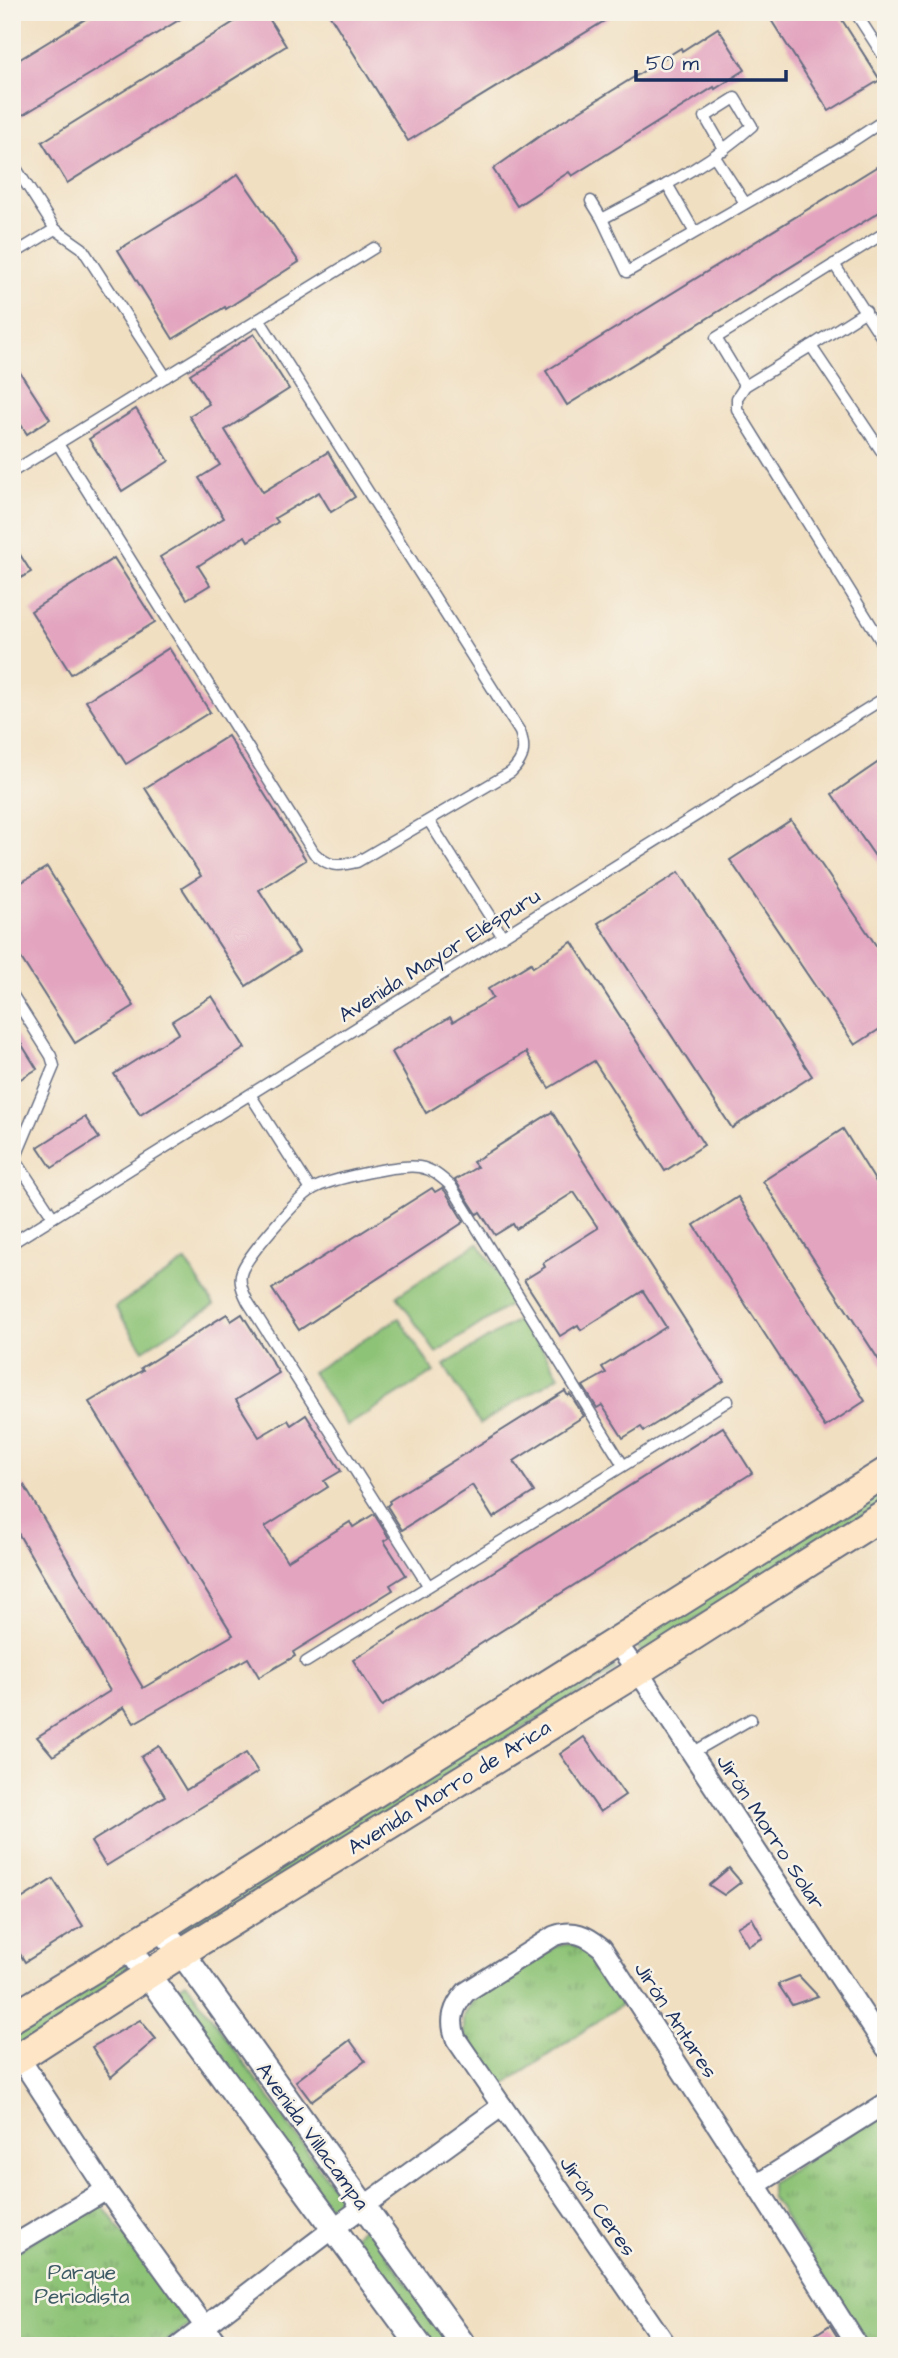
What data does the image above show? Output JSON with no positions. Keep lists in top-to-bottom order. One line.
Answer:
{"streets":{"main road":["Avenida Morro de Arica"],"street":["Jirón Morro Solar","Jirón Antares","Avenida Villacampa","Jirón Ceres"],"lane":["Avenida Mayor Eléspuru"]},"crossings":[["Avenida Morro de Arica","Jirón Morro Solar"],["Avenida Morro de Arica","Avenida Villacampa"],["Jirón Antares","Jirón Ceres"]],"parks":["Parque Periodista"],"scale_bar":"50 m"}
